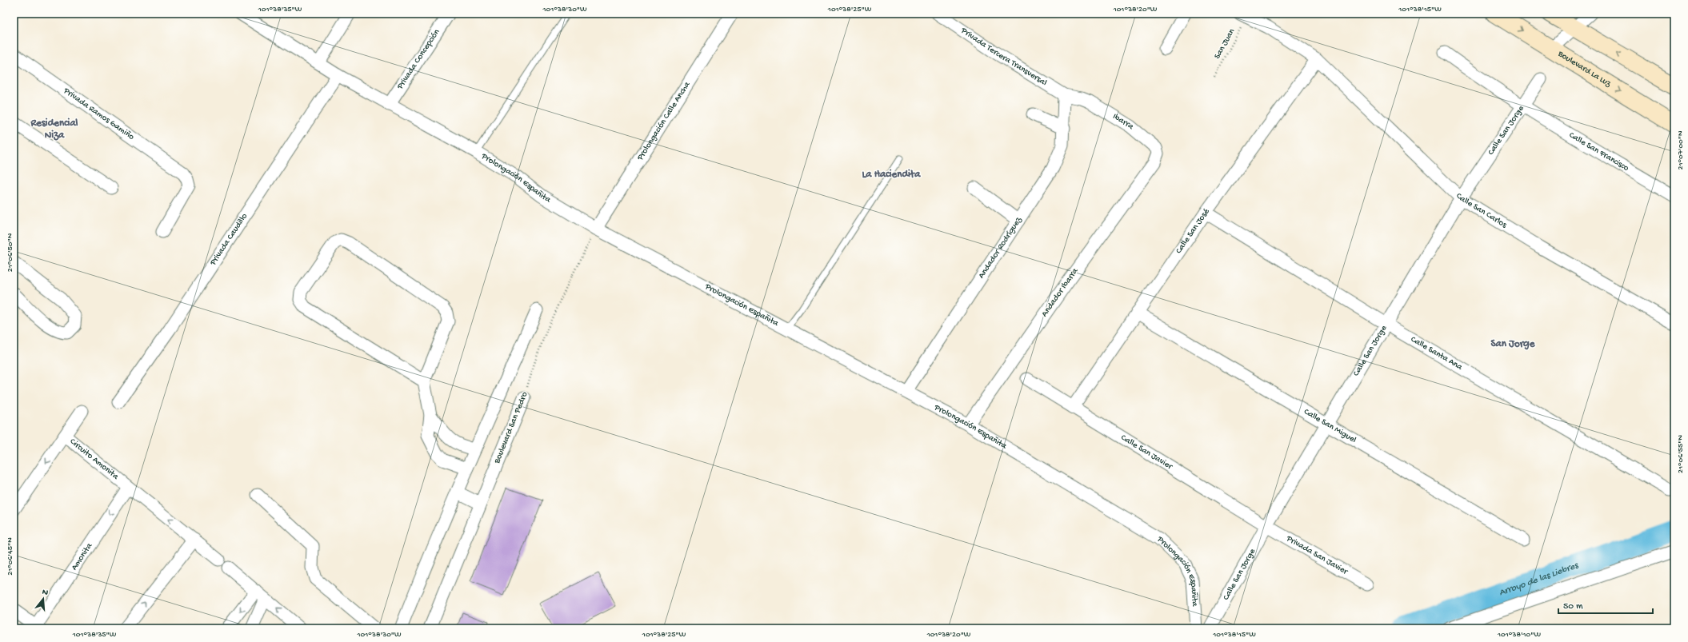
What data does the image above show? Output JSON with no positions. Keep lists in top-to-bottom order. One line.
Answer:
{"streets":{"main road":["Boulevard La Luz"],"street":["Privada Tercera Transversal","Privada Concepción","Privada Ramos Gamiño","Prolongación Calle Ancha","Ibarra","Calle San Jorge","Calle San Francisco","Prolongación Españita","Calle San Carlos","Calle San José","Privada Caudillo","Andador Rodríguez","Andador Ibarra","Calle Santa Ana","Calle San Miguel","Boulevard San Pedro","Calle San Javier","Circuito Amonita","Privada San Javier","Amonita"],"path":["San Juan"]},"crossings":[["San Juan","Calle San Carlos"],["Privada Tercera Transversal","Ibarra"],["Privada Tercera Transversal","Andador Rodríguez"],["Privada Concepción","Prolongación Españita"],["Prolongación Calle Ancha","Prolongación Españita"],["Prolongación Calle Ancha","Boulevard San Pedro"],["Ibarra","Andador Rodríguez"],["Ibarra","Andador Ibarra"],["Calle San Jorge","Calle San Francisco"],["Calle San Jorge","Calle San Carlos"],["Calle San Jorge","Calle Santa Ana"],["Calle San Jorge","Calle San Miguel"],["Calle San Jorge","Calle San Javier"],["Calle San Jorge","Privada San Javier"],["Prolongación Españita","Privada Caudillo"],["Prolongación Españita","Andador Rodríguez"],["Prolongación Españita","Andador Ibarra"],["Prolongación Españita","Boulevard San Pedro"],["Calle San Carlos","Calle San José"],["Calle San José","Calle Santa Ana"],["Calle San José","Calle San Miguel"],["Calle San José","Calle San Javier"],["Calle San Javier","Privada San Javier"],["Circuito Amonita","Amonita"]],"districts":["Residencial Niza","La Haciendita","San Jorge"],"water":["Arroyo de las Liebres"],"scale_bar":"50 m","north":"top","coordinates":["101°38'35\"W","101°38'30\"W","101°38'25\"W","101°38'20\"W","101°38'15\"W","21°07'00\"N","21°06'50\"N","21°06'55\"N","21°06'45\"N","101°38'10\"W"]}
